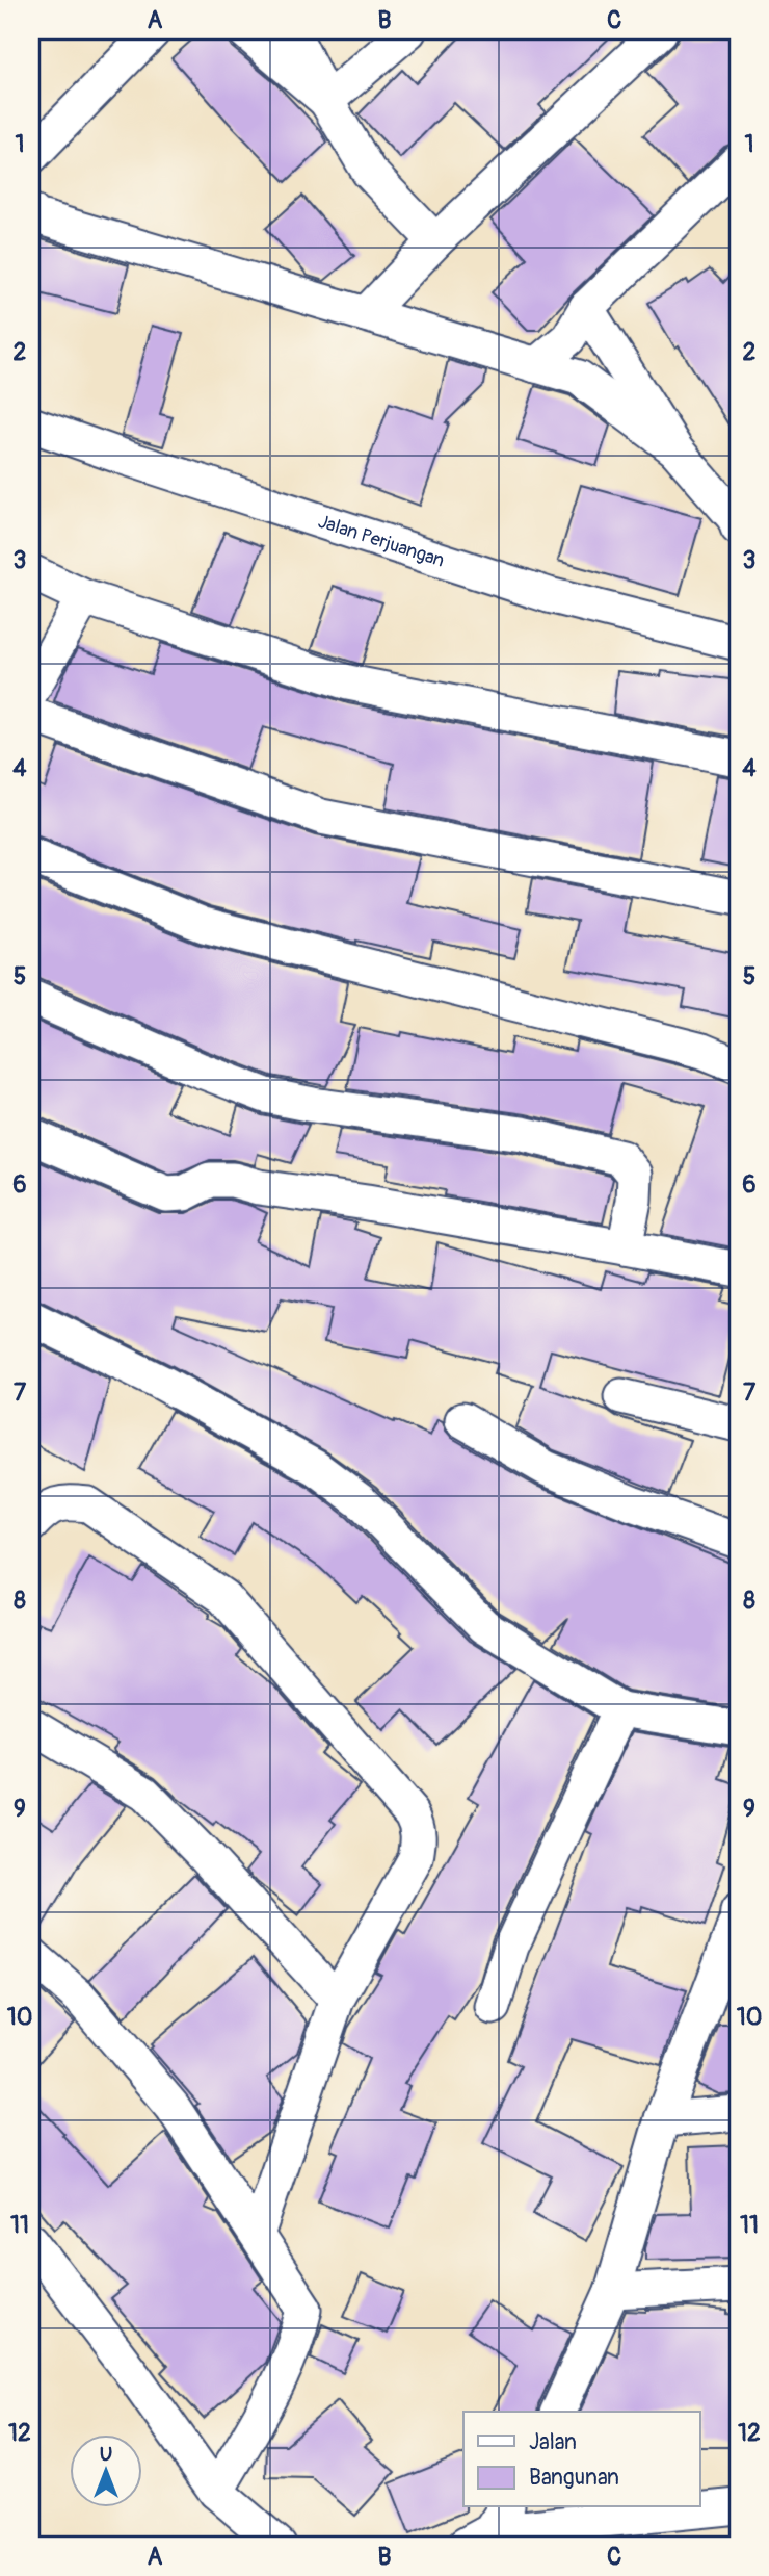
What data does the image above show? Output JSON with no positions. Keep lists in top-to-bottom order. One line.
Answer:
{"streets":{"street":["Jalan Perjuangan"]},"legend":["Jalan","Bangunan"],"north":"top","grid":{"columns":["A","B","C"],"rows":["1","2","3","4","5","6","7","8","9","10","11","12"]}}
